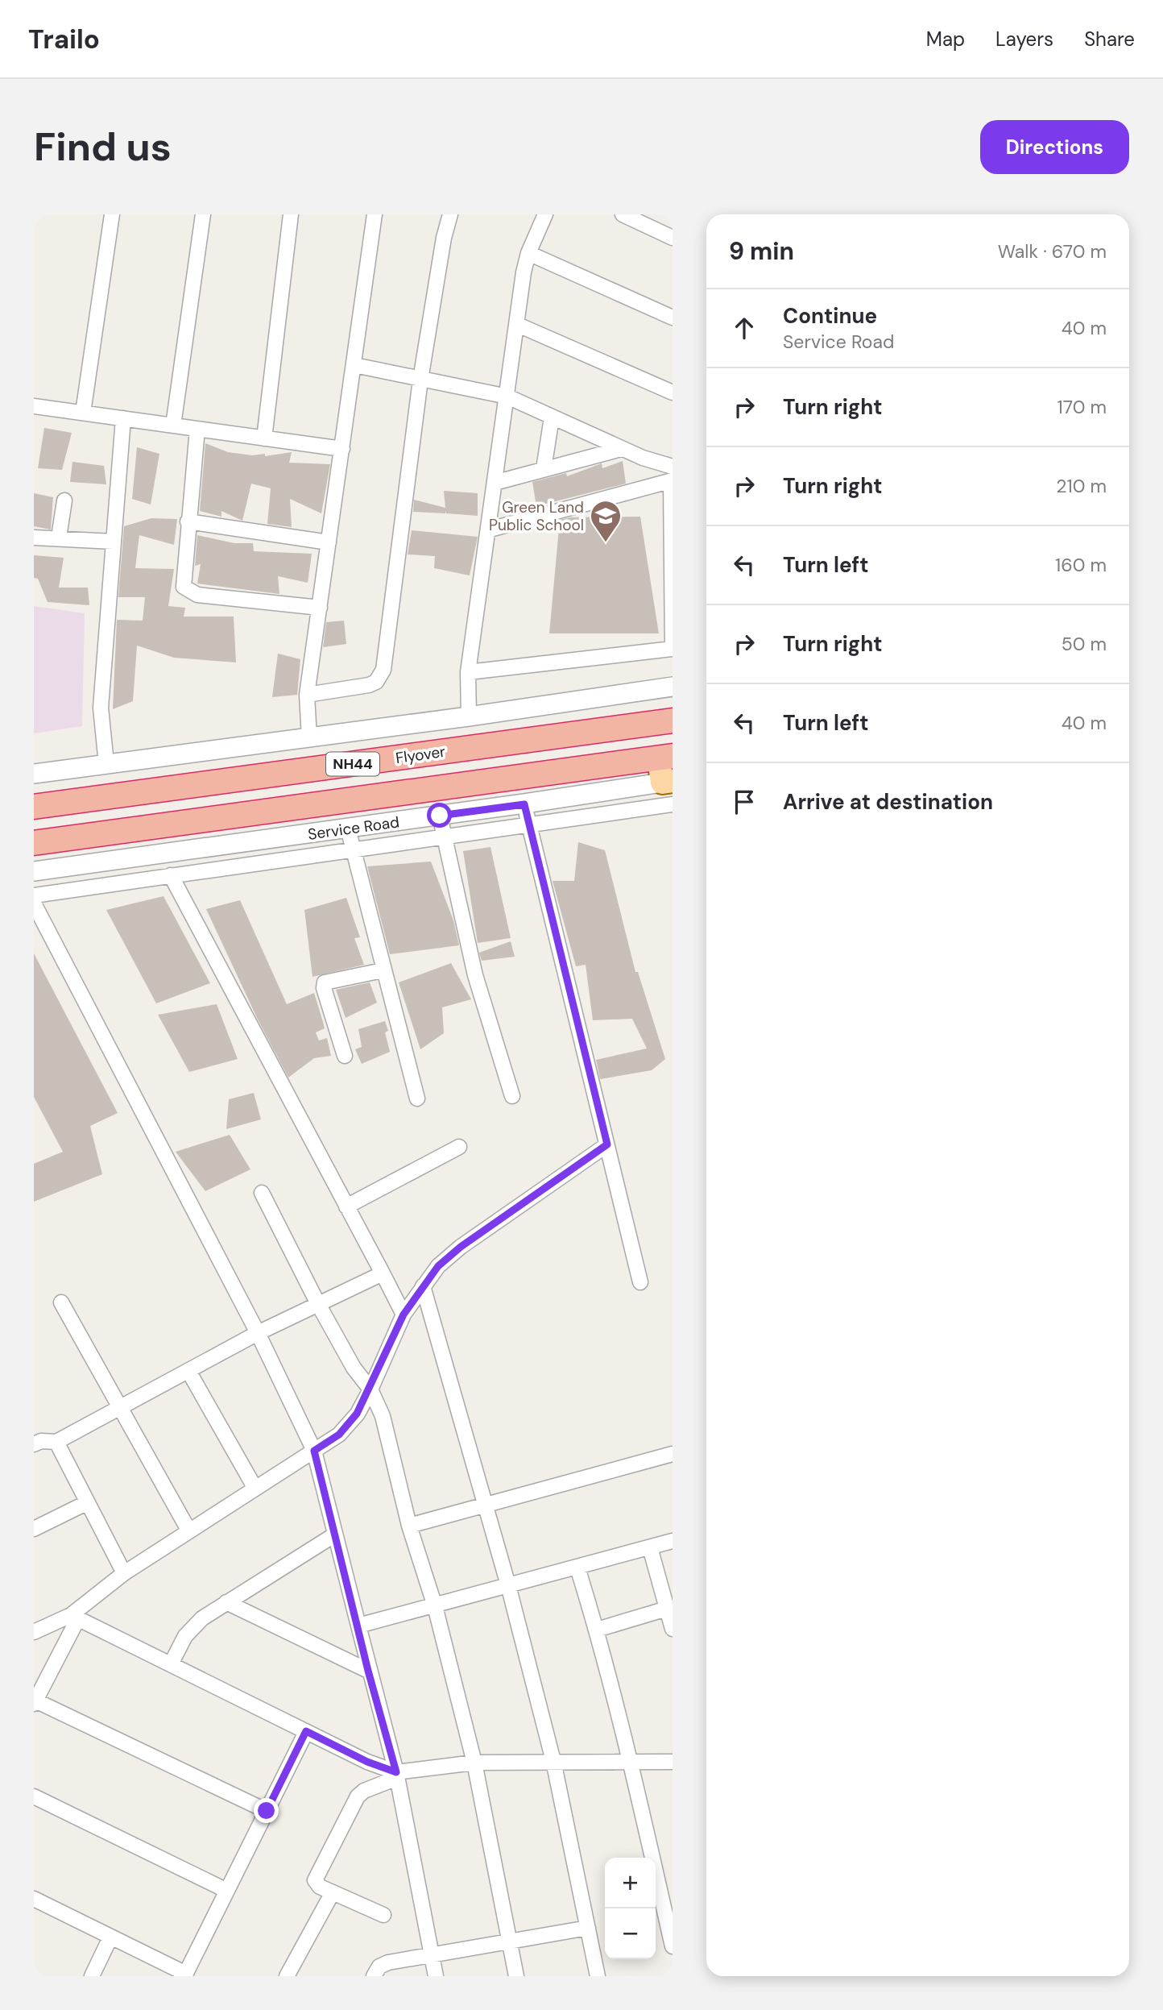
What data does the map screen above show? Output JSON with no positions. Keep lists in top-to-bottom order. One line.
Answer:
{"streets":{"highway":["Flyover","NH44"],"street":["Service Road"]},"places":{"school or university":["Green Land Public School"]},"page":{"header":"Trailo","nav":["Map","Layers","Share"],"buttons":"Directions","title":"Find us","heading":["9 min","Walk · 670 m"],"list":[["Continue","Service Road","40 m"],["Turn right","170 m"],["Turn right","210 m"],["Turn left","160 m"],["Turn right","50 m"],["Turn left","40 m"],"Arrive at destination"],"map_buttons":["+","−"]}}
